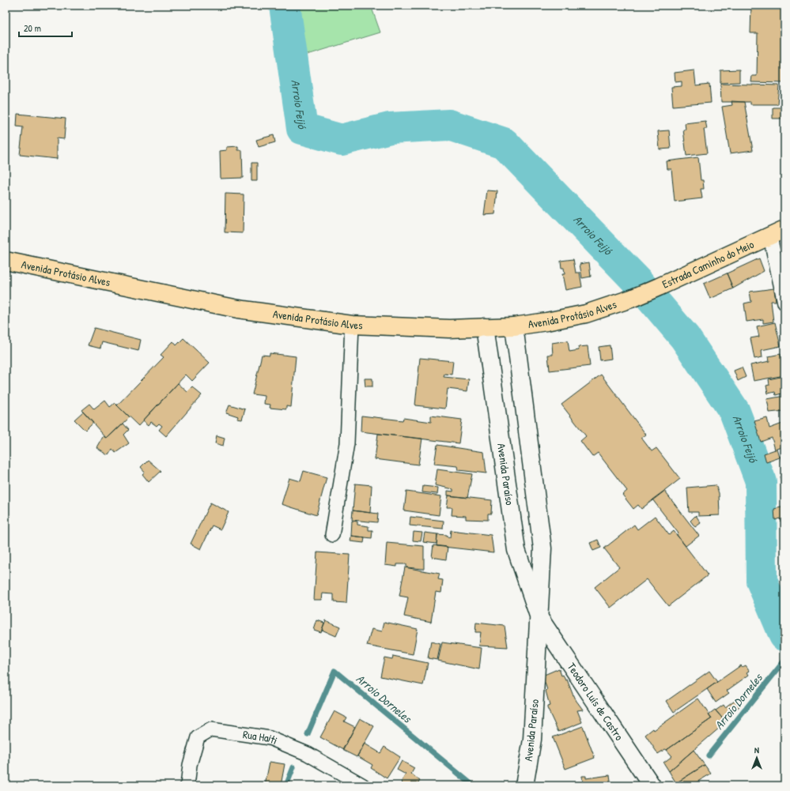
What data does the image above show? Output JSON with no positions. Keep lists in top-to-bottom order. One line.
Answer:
{"streets":{"main road":["Estrada Caminho do Meio","Avenida Protásio Alves","Avenida Paraíso","Teodoro Luís de Castro"],"street":["Rua Haiti"]},"crossings":[["Estrada Caminho do Meio","Avenida Protásio Alves"],["Avenida Protásio Alves","Avenida Paraíso"],["Avenida Paraíso","Teodoro Luís de Castro"]],"water":["Arroio Feijó","Arroio Dorneles"],"scale_bar":"20 m","north":"top"}
